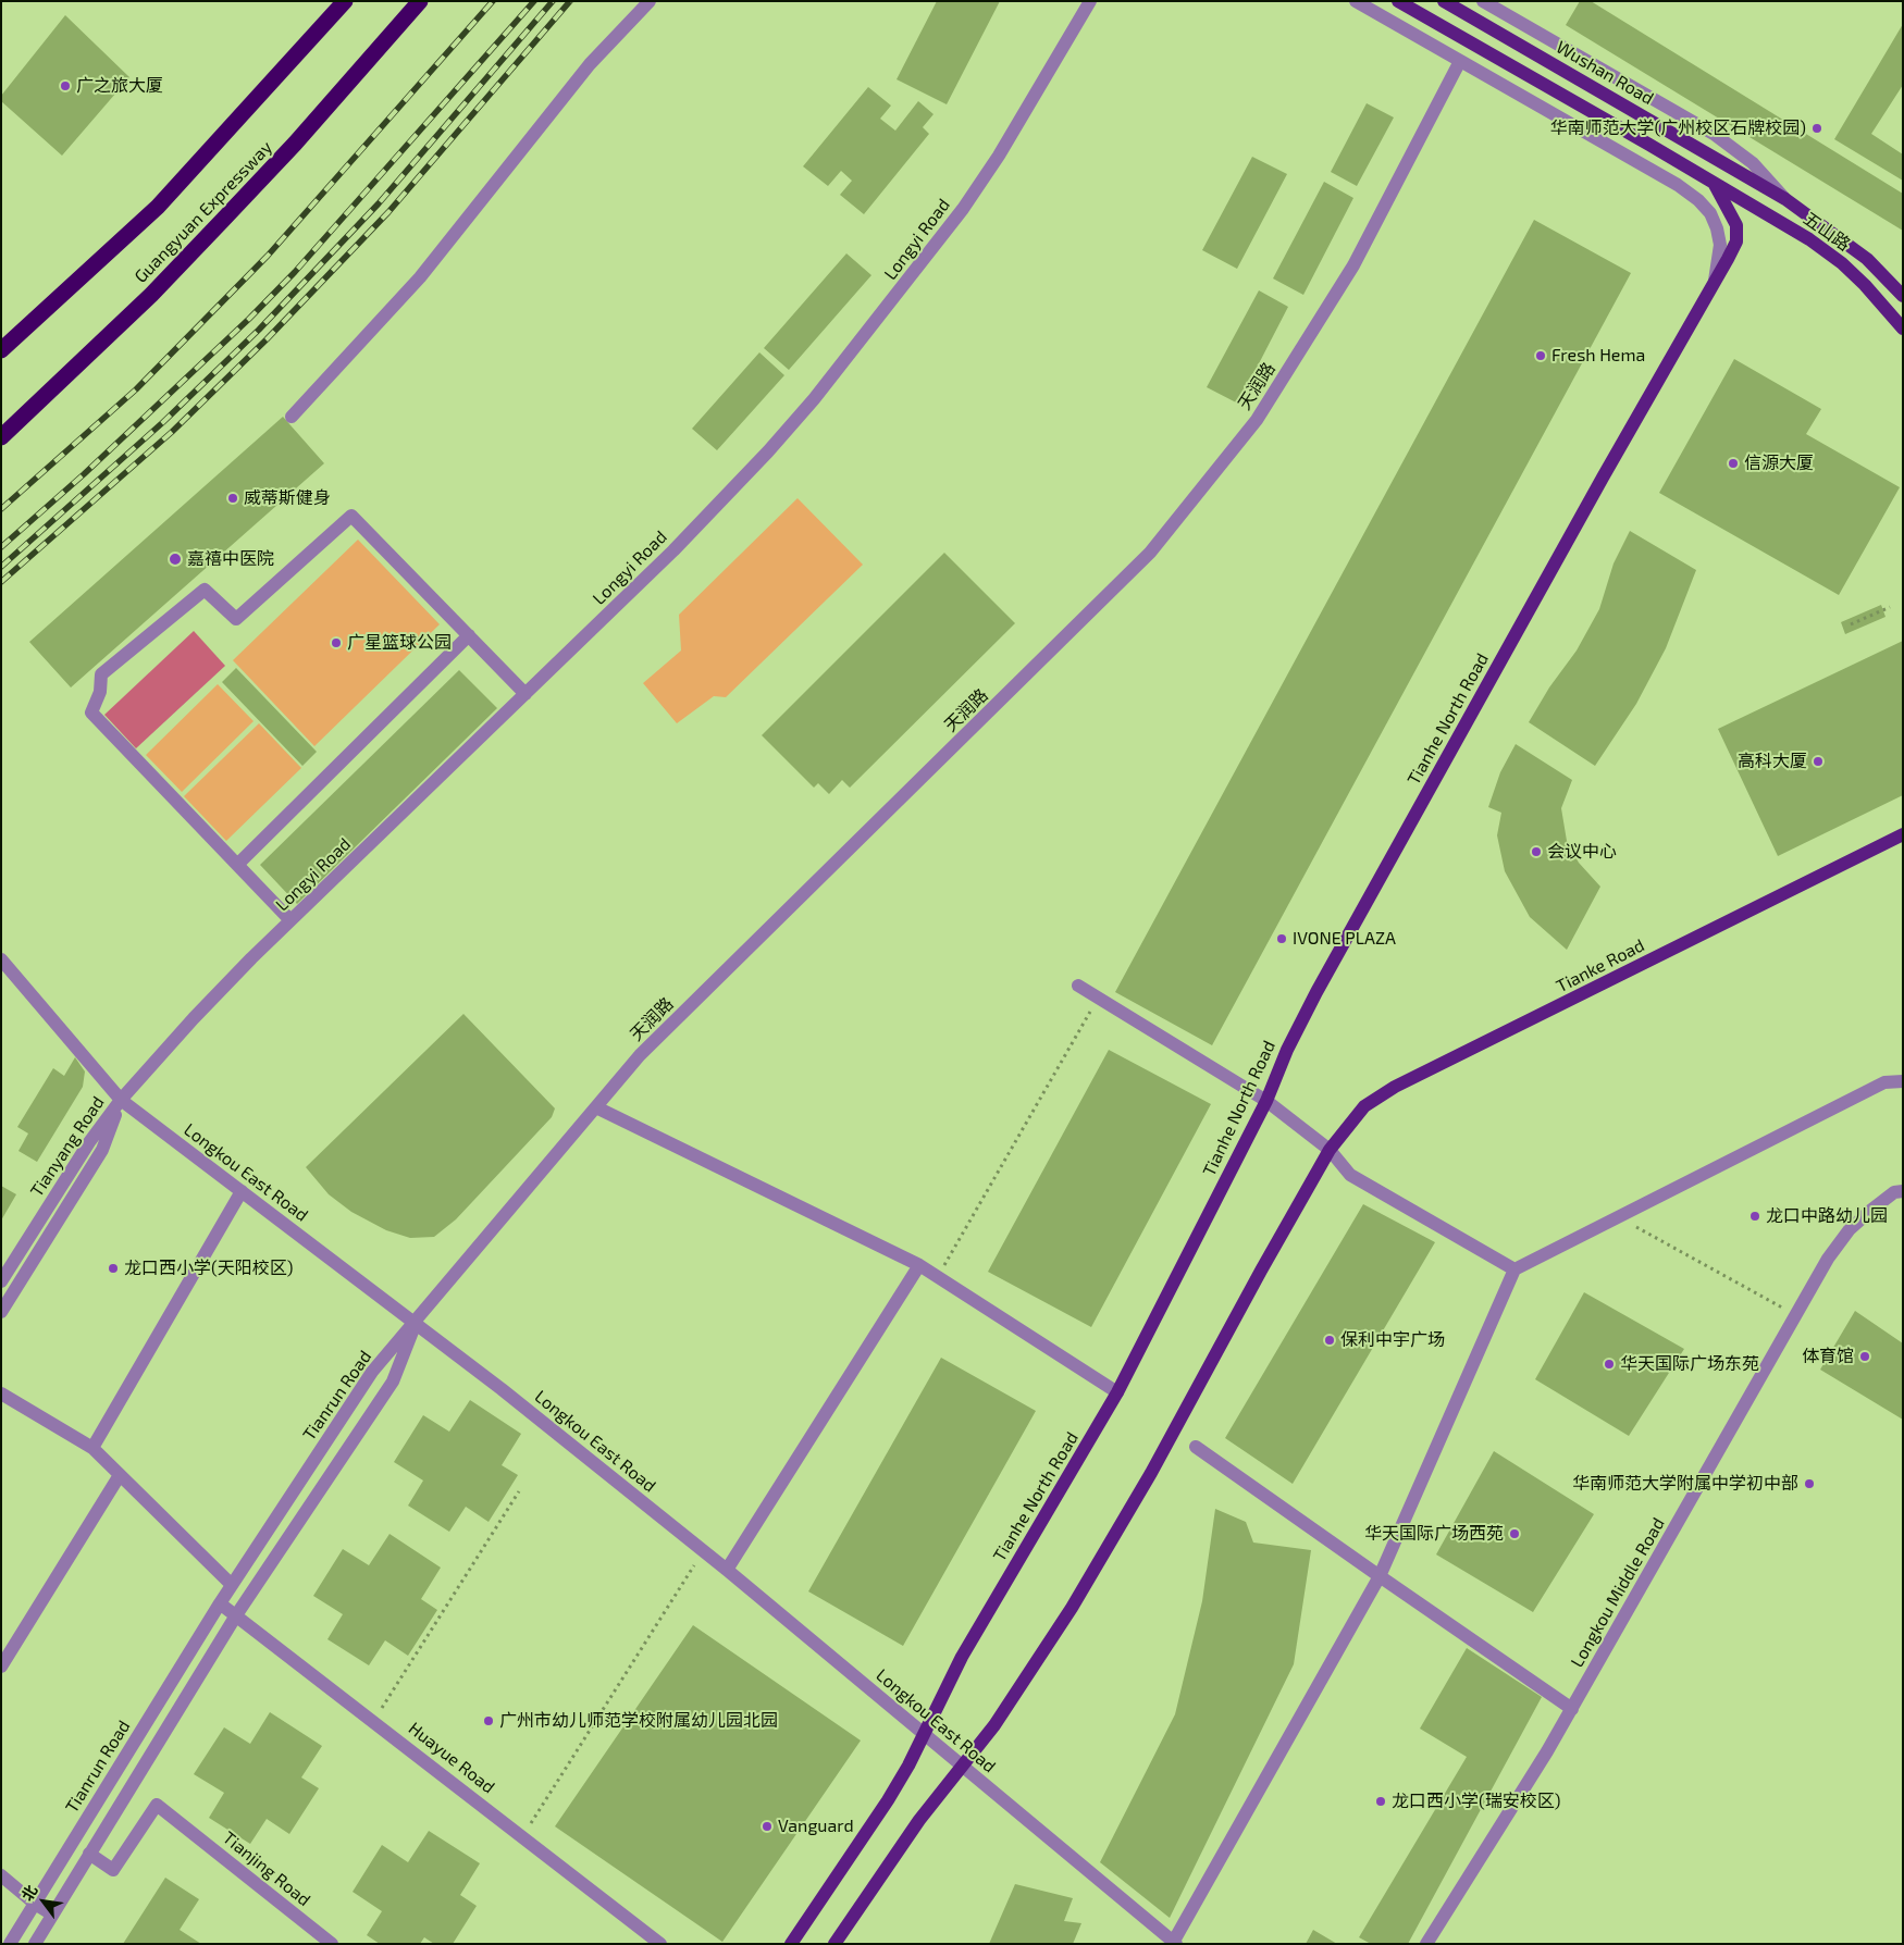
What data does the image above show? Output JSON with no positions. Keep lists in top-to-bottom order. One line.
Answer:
{"streets":{"highway":["Guangyuan Expressway"],"main road":["Wushan Road","五山路","Tianhe North Road","Tianke Road"],"street":["Longyi Road","天润路","Tianyang Road","Longkou East Road","Tianrun Road","Longkou Middle Road","Huayue Road","Tianjing Road"]},"crossings":[["五山路","Tianhe North Road"],["Longyi Road","Tianyang Road"],["Longyi Road","Longkou East Road"],["天润路","Longkou East Road"],["天润路","Tianrun Road"],["Tianhe North Road","Longkou East Road"],["Tianyang Road","Longkou East Road"],["Longkou East Road","Tianrun Road"],["Tianrun Road","Huayue Road"],["Tianrun Road","Tianjing Road"]],"places":["广之旅大厦","华南师范大学(广州校区石牌校园)","Fresh Hema","信源大厦","威蒂斯健身","嘉禧中医院","广星篮球公园","高科大厦","会议中心","IVONE PLAZA","龙口中路幼儿园","龙口西小学(天阳校区)","保利中宇广场","体育馆","华天国际广场东苑","华南师范大学附属中学初中部","华天国际广场西苑","广州市幼儿师范学校附属幼儿园北园","龙口西小学(瑞安校区)","Vanguard"],"north":"top left"}
